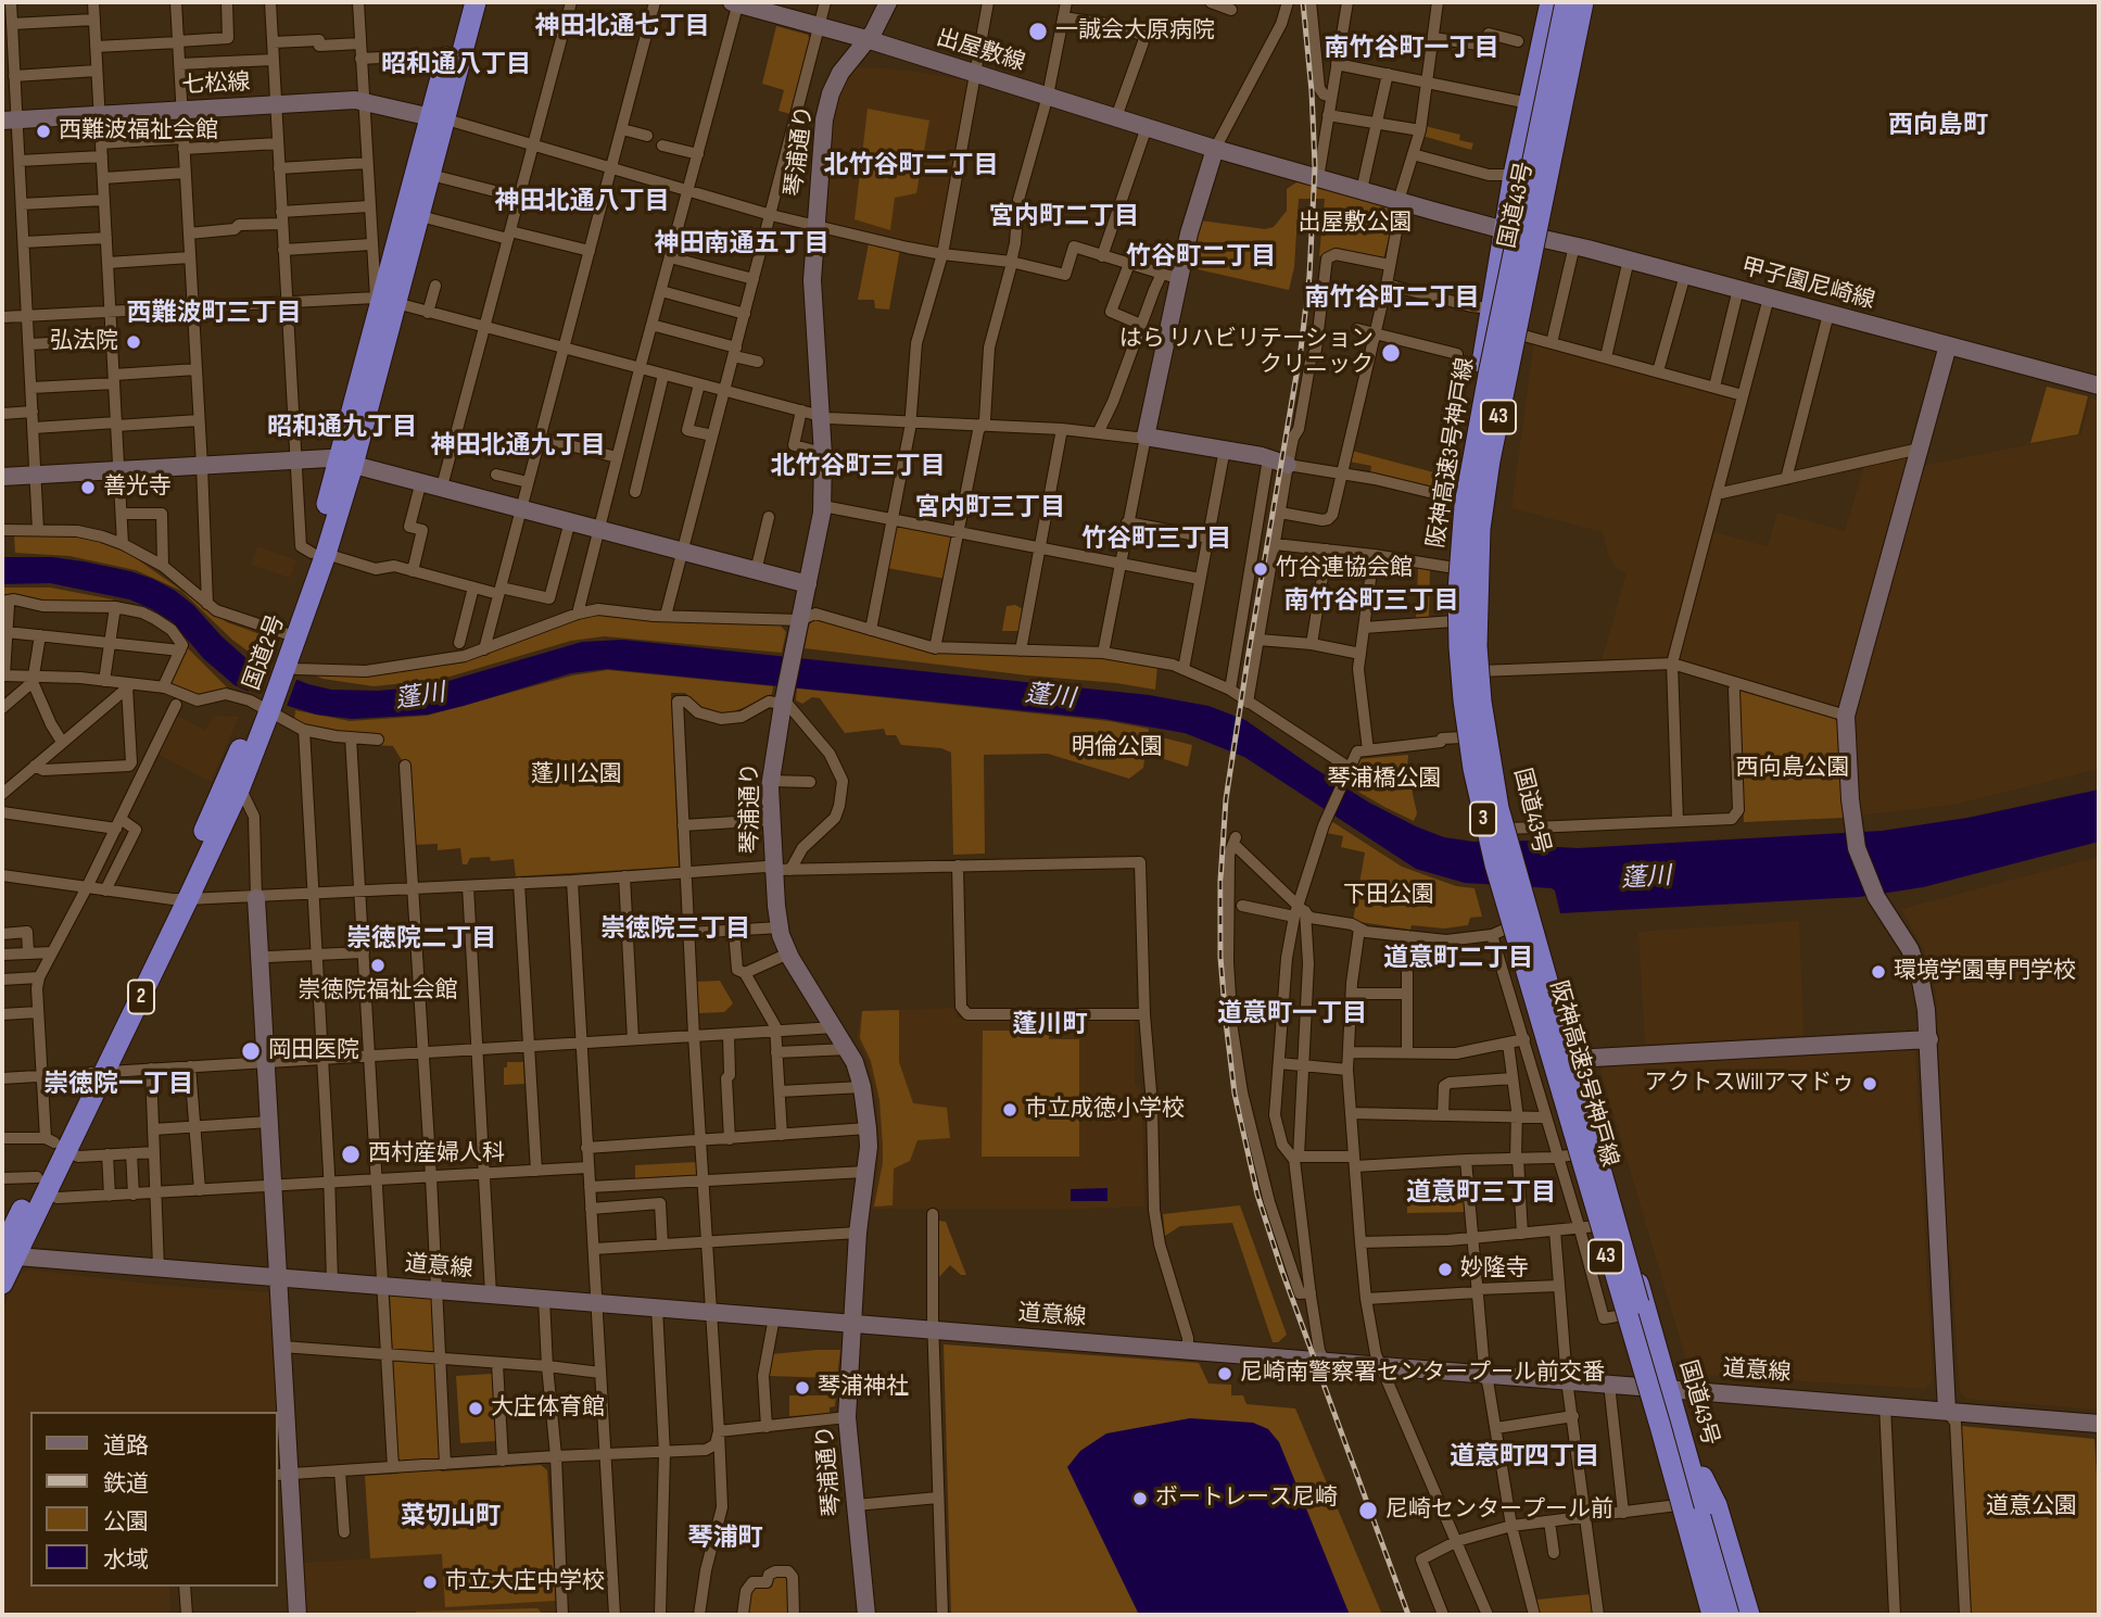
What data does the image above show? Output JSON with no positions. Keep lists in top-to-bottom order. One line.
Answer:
{"streets":{"highway":["国道43号","43","阪神高速3号神戸線","国道2号","3","2"],"street":["出屋敷線","七松線","琴浦通り","甲子園尼崎線","道意線"]},"crossings":[["出屋敷線","琴浦通り"],["出屋敷線","甲子園尼崎線"],["七松線","国道2号"],["琴浦通り","道意線"],["国道43号","甲子園尼崎線"],["国道43号","阪神高速3号神戸線"],["国道43号","道意線"],["国道2号","道意線"]],"districts":["神田北通七丁目","南竹谷町一丁目","昭和通八丁目","西向島町","北竹谷町二丁目","神田北通八丁目","宮内町二丁目","神田南通五丁目","竹谷町二丁目","南竹谷町二丁目","西難波町三丁目","昭和通九丁目","神田北通九丁目","北竹谷町三丁目","宮内町三丁目","竹谷町三丁目","南竹谷町三丁目","崇徳院三丁目","崇徳院二丁目","道意町二丁目","道意町一丁目","蓬川町","崇徳院一丁目","道意町三丁目","道意町四丁目","菜切山町","琴浦町"],"water":["蓬川"],"parks":["出屋敷公園","明倫公園","西向島公園","蓬川公園","琴浦橋公園","下田公園","道意公園"],"places":["一誠会大原病院","西難波福祉会館","弘法院","はら リハビリテーション クリニック","善光寺","竹谷連協会館","崇徳院福祉会館","環境学園専門学校","岡田医院","アクトスWillアマドゥ","市立成徳小学校","西村産婦人科","妙隆寺","尼崎南警察署センタープール前交番","琴浦神社","大庄体育館","ボートレース尼崎","尼崎センタープール前","市立大庄中学校"],"legend":["道路","鉄道","公園","水域"]}
